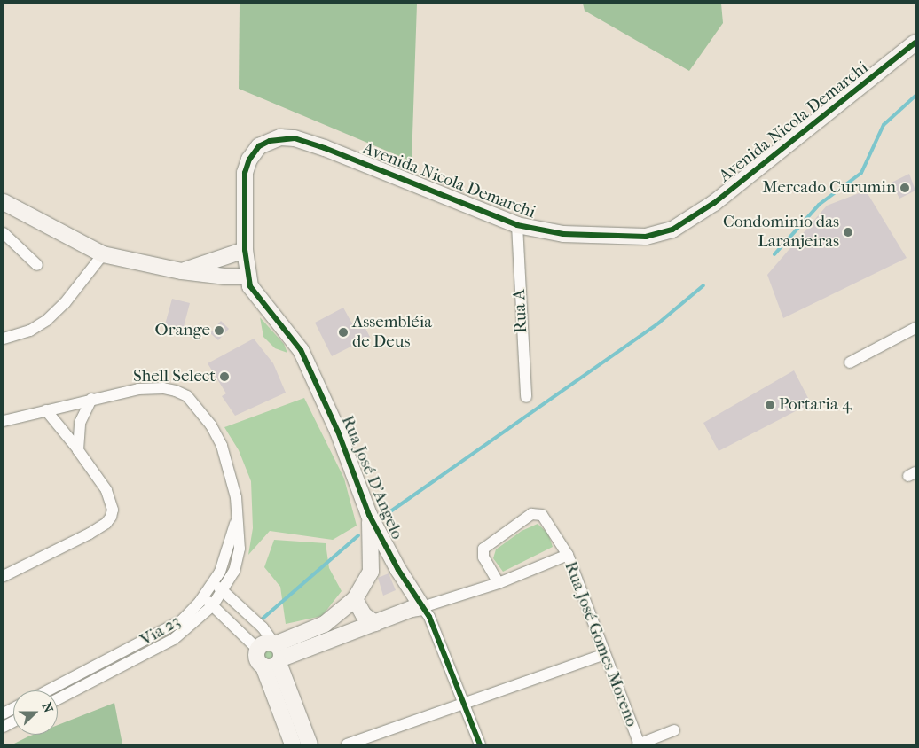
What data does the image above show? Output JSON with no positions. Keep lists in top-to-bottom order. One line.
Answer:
{"streets":{"street":["Avenida Nicola Demarchi","Rua A","Rua José D'Angelo","Via 23","Rua José Gomes Moreno"]},"crossings":[["Avenida Nicola Demarchi","Rua A"],["Avenida Nicola Demarchi","Rua José D'Angelo"],["Rua José D'Angelo","Rua José Gomes Moreno"]],"places":["Mercado Curumin","Condominio das Laranjeiras","Orange","Assembléia de Deus","Shell Select","Portaria 4"],"north":"right"}
